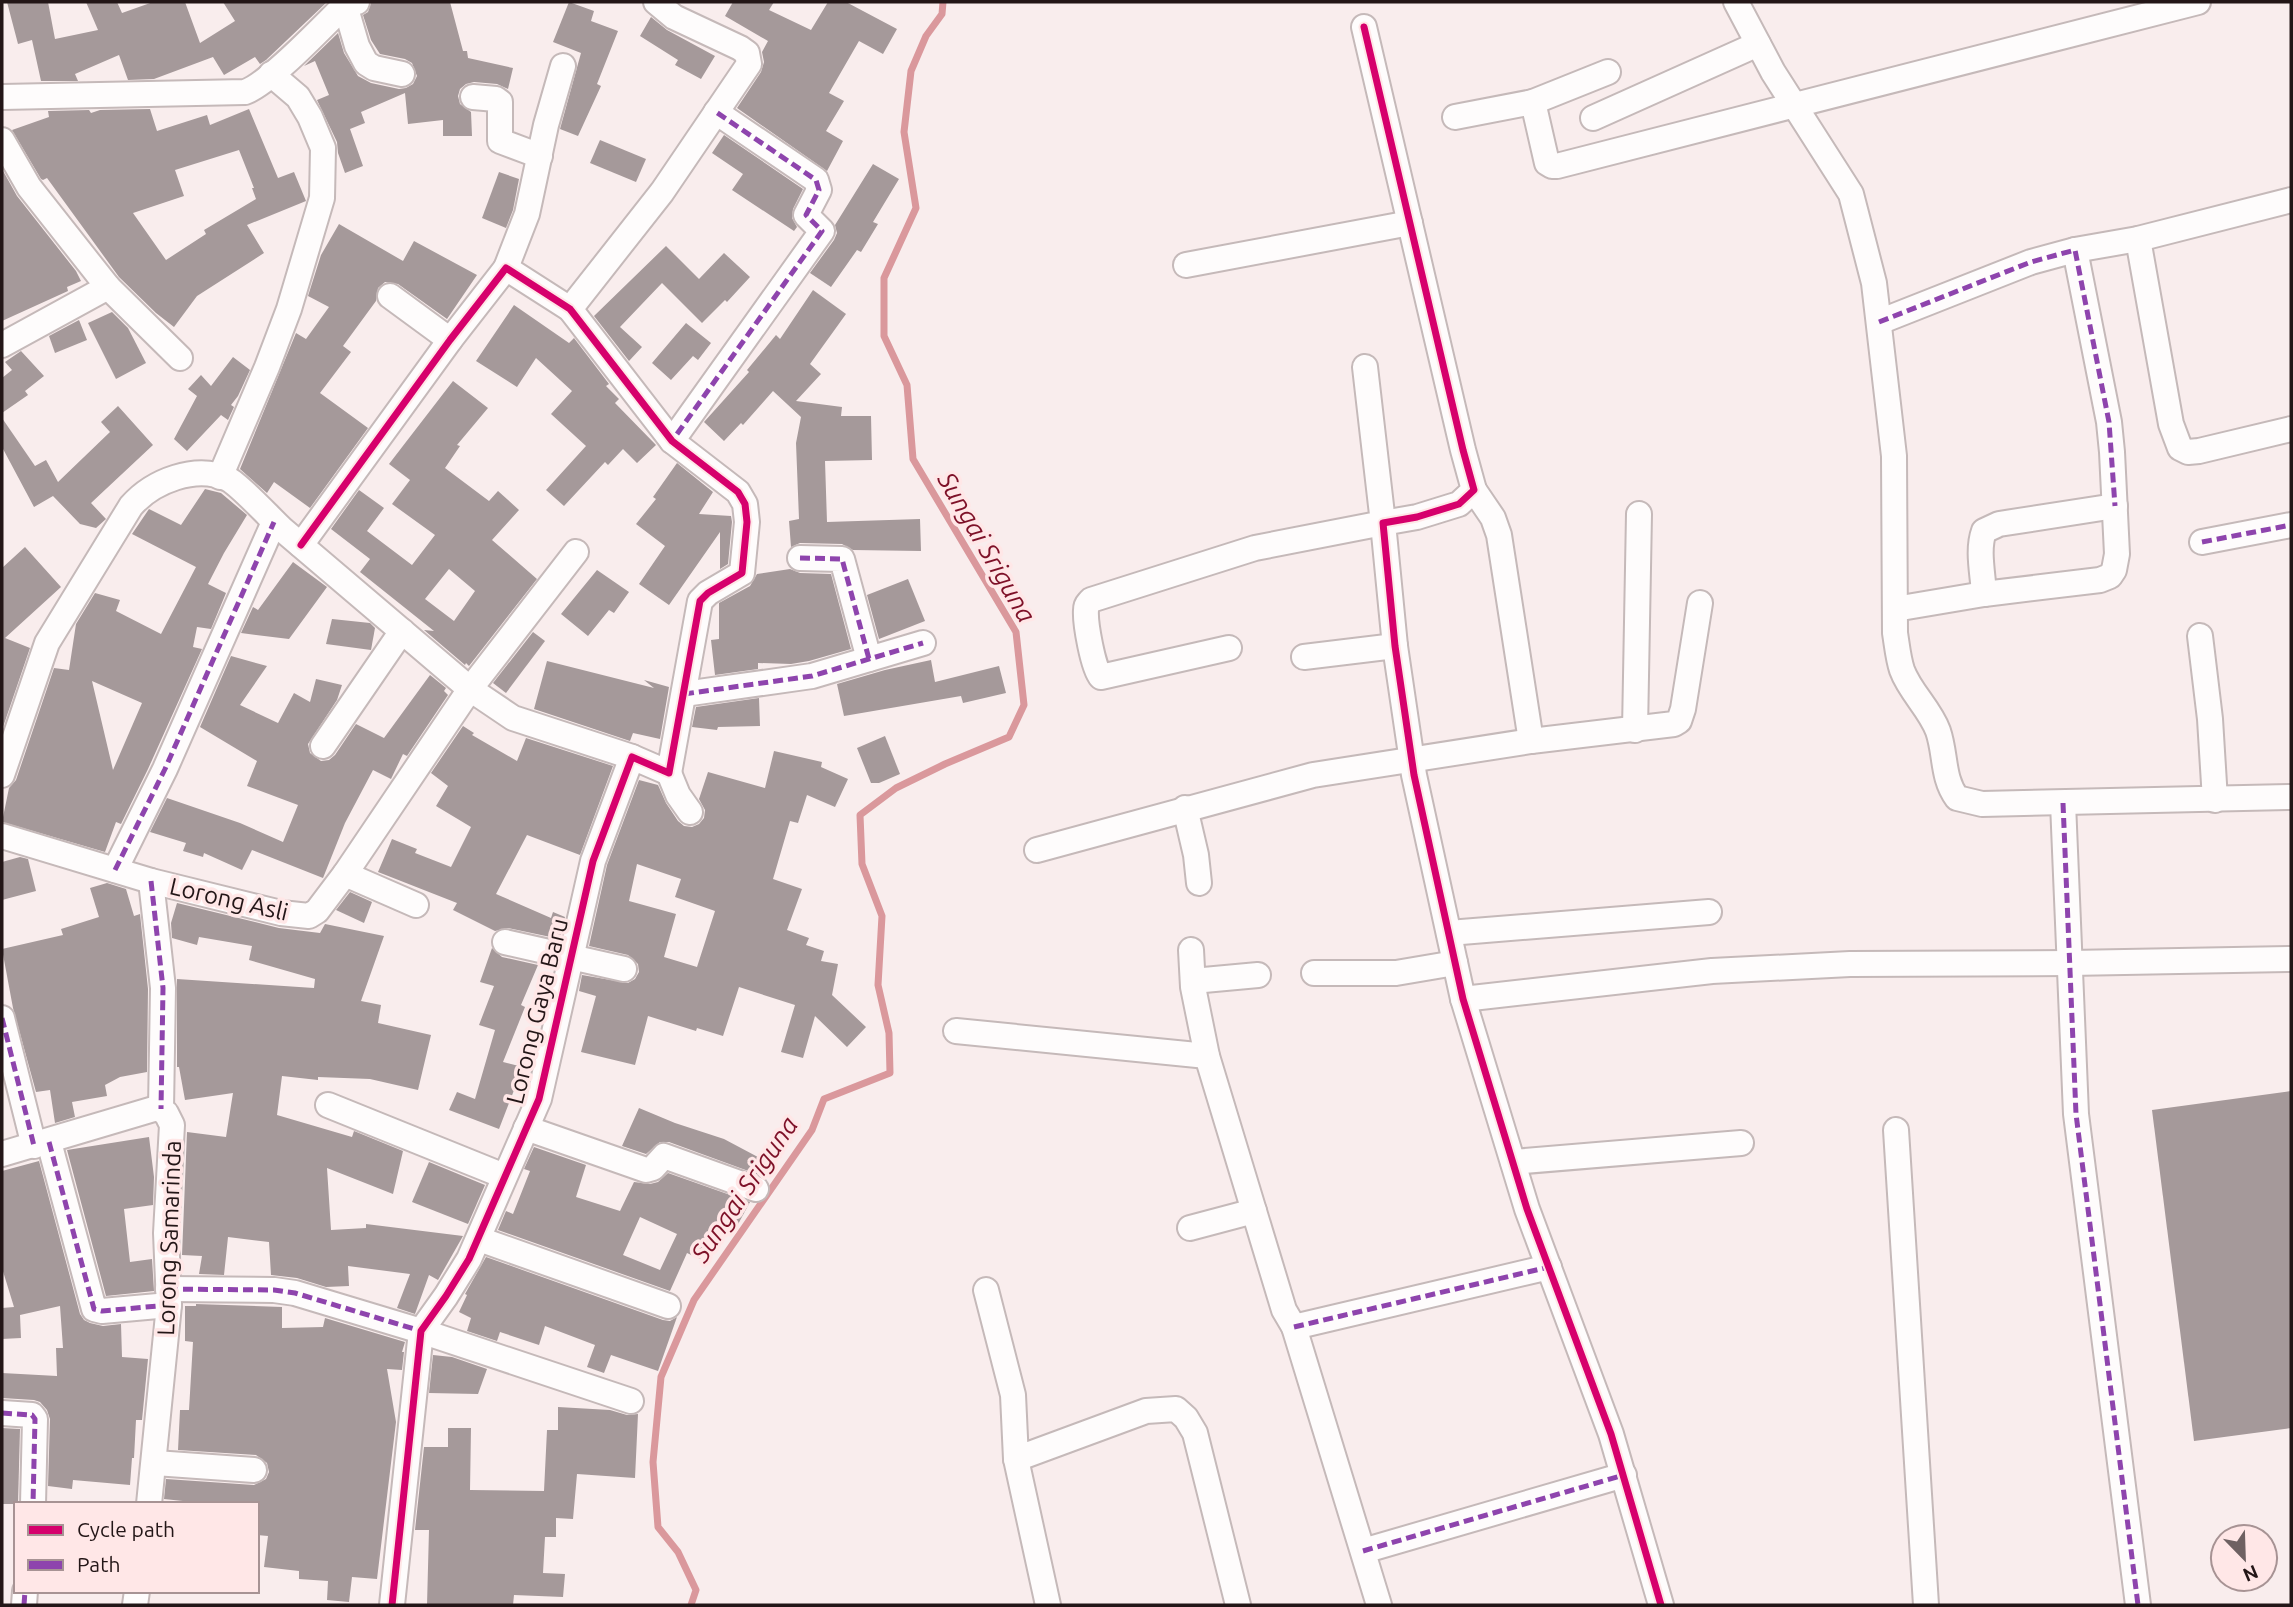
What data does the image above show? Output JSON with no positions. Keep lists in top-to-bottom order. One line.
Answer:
{"streets":{"street":["Lorong Asli","Lorong Gaya Baru","Lorong Samarinda"]},"water":["Sungai Sriguna"],"legend":["Cycle path","Path"],"north":"bottom right"}
